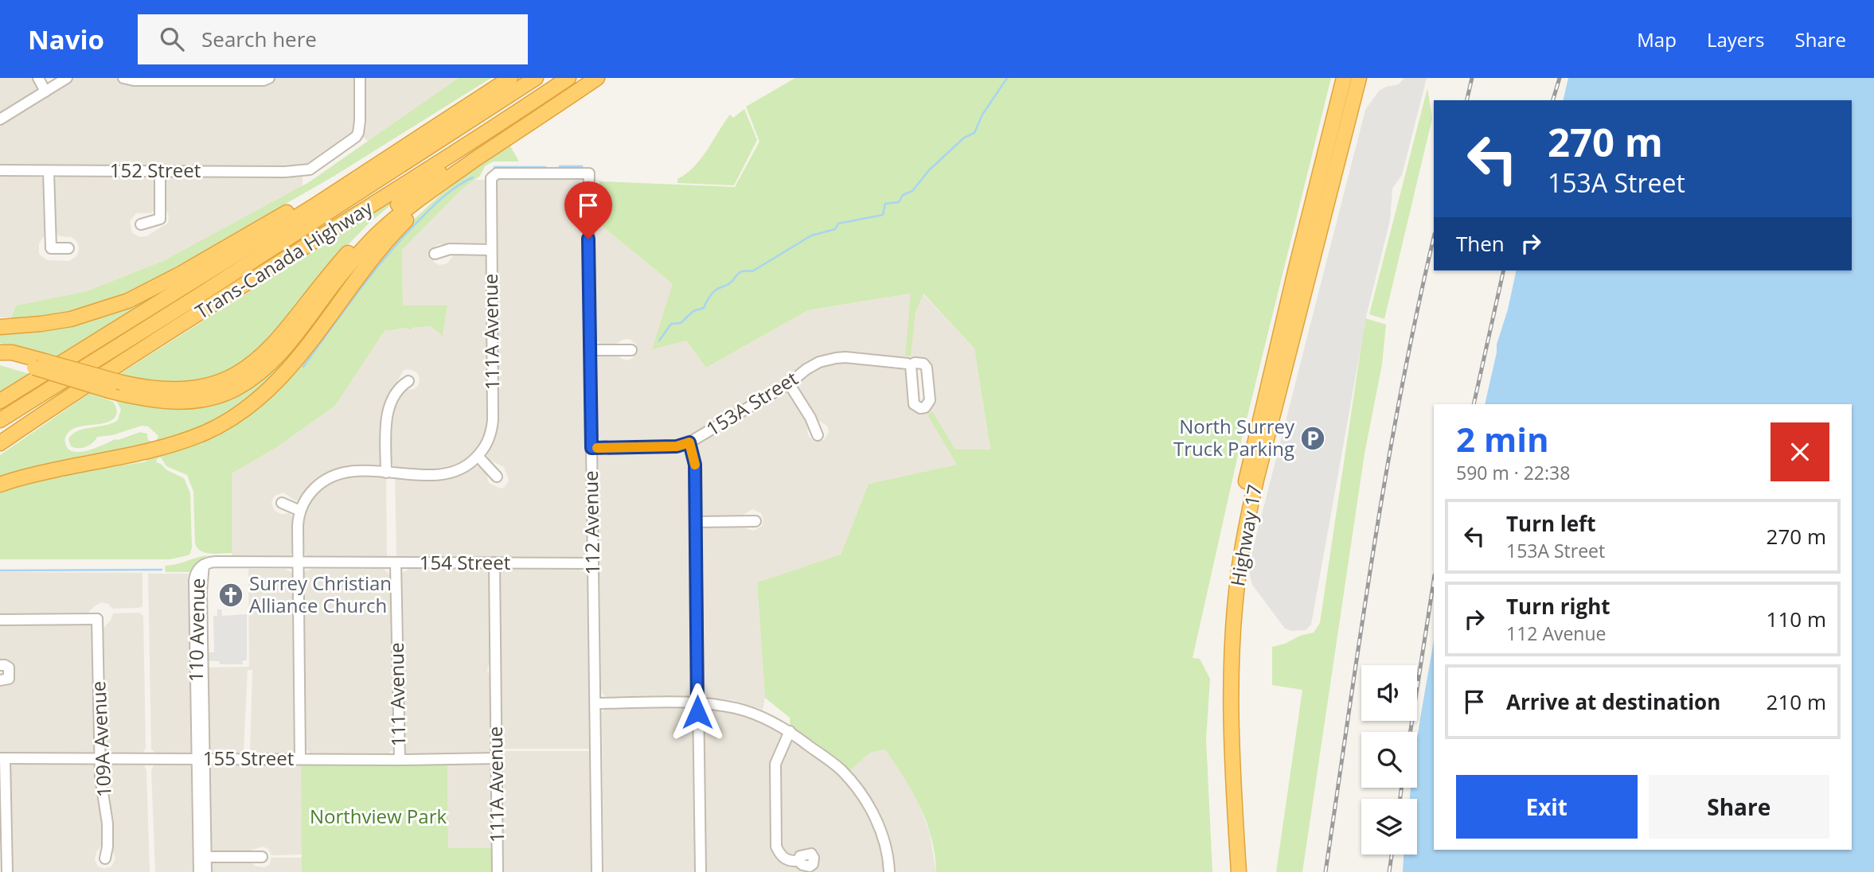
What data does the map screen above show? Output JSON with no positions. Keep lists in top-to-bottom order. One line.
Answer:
{"streets":{"highway":["Trans-Canada Highway","Highway 17"],"street":["152 Street","111A Avenue","153A Street","112 Avenue","154 Street","110 Avenue","111 Avenue","109A Avenue","155 Street"]},"crossings":[["111A Avenue","112 Avenue"],["111A Avenue","154 Street"],["111A Avenue","155 Street"],["153A Street","112 Avenue"],["112 Avenue","154 Street"],["154 Street","110 Avenue"],["154 Street","111 Avenue"],["110 Avenue","155 Street"],["111 Avenue","155 Street"],["109A Avenue","155 Street"]],"parks":["Northview Park"],"places":{"parking":["North Surrey Truck Parking"],"church":["Surrey Christian Alliance Church"]},"page":{"header":"Navio","search":"Search here","nav":["Map","Layers","Share"],"turn":["270 m","153A Street"],"then":"Then","heading":["2 min","590 m · 22:38"],"list":[{"name":"Turn left","note":"153A Street","value":"270 m"},{"name":"Turn right","note":"112 Avenue","value":"110 m"},{"name":"Arrive at destination","value":"210 m"}],"buttons":["Exit","Share"]}}
